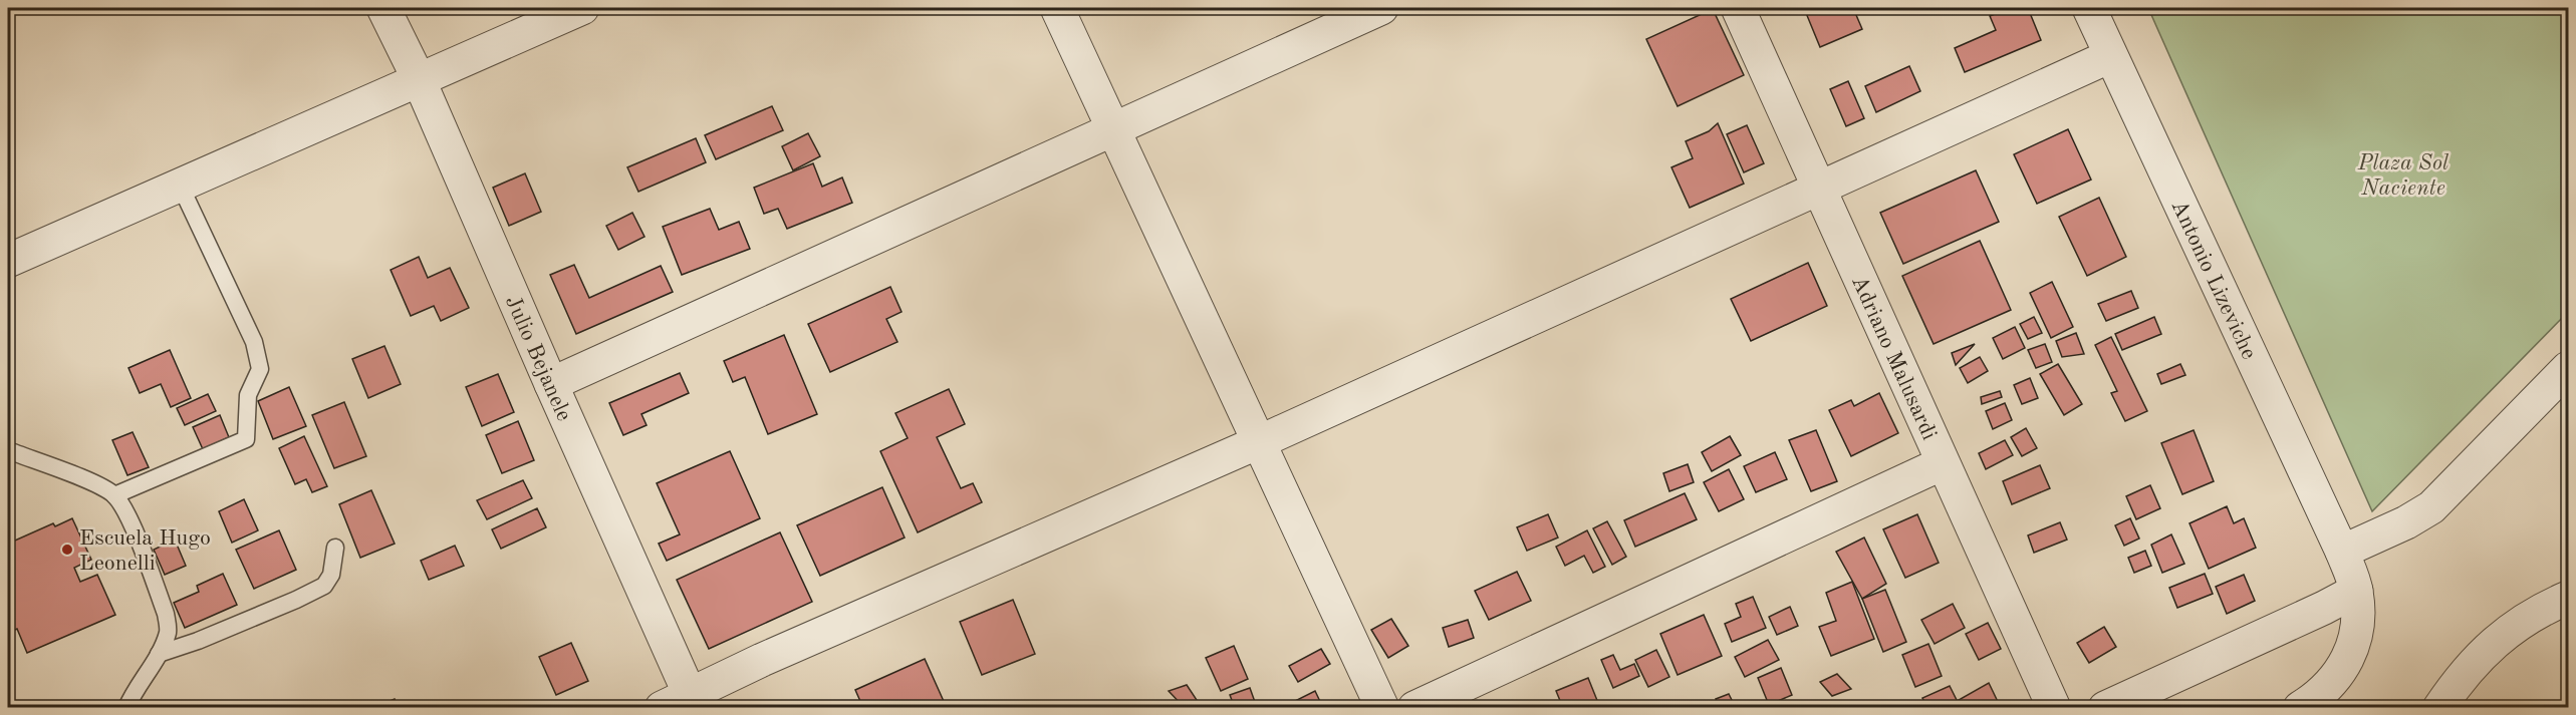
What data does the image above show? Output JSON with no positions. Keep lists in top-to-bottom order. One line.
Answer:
{"streets":{"street":["Antonio Lizeviche","Julio Bejanele","Adriano Malusardi"]},"parks":["Plaza Sol Naciente"],"places":["Escuela Hugo Leonelli"]}
